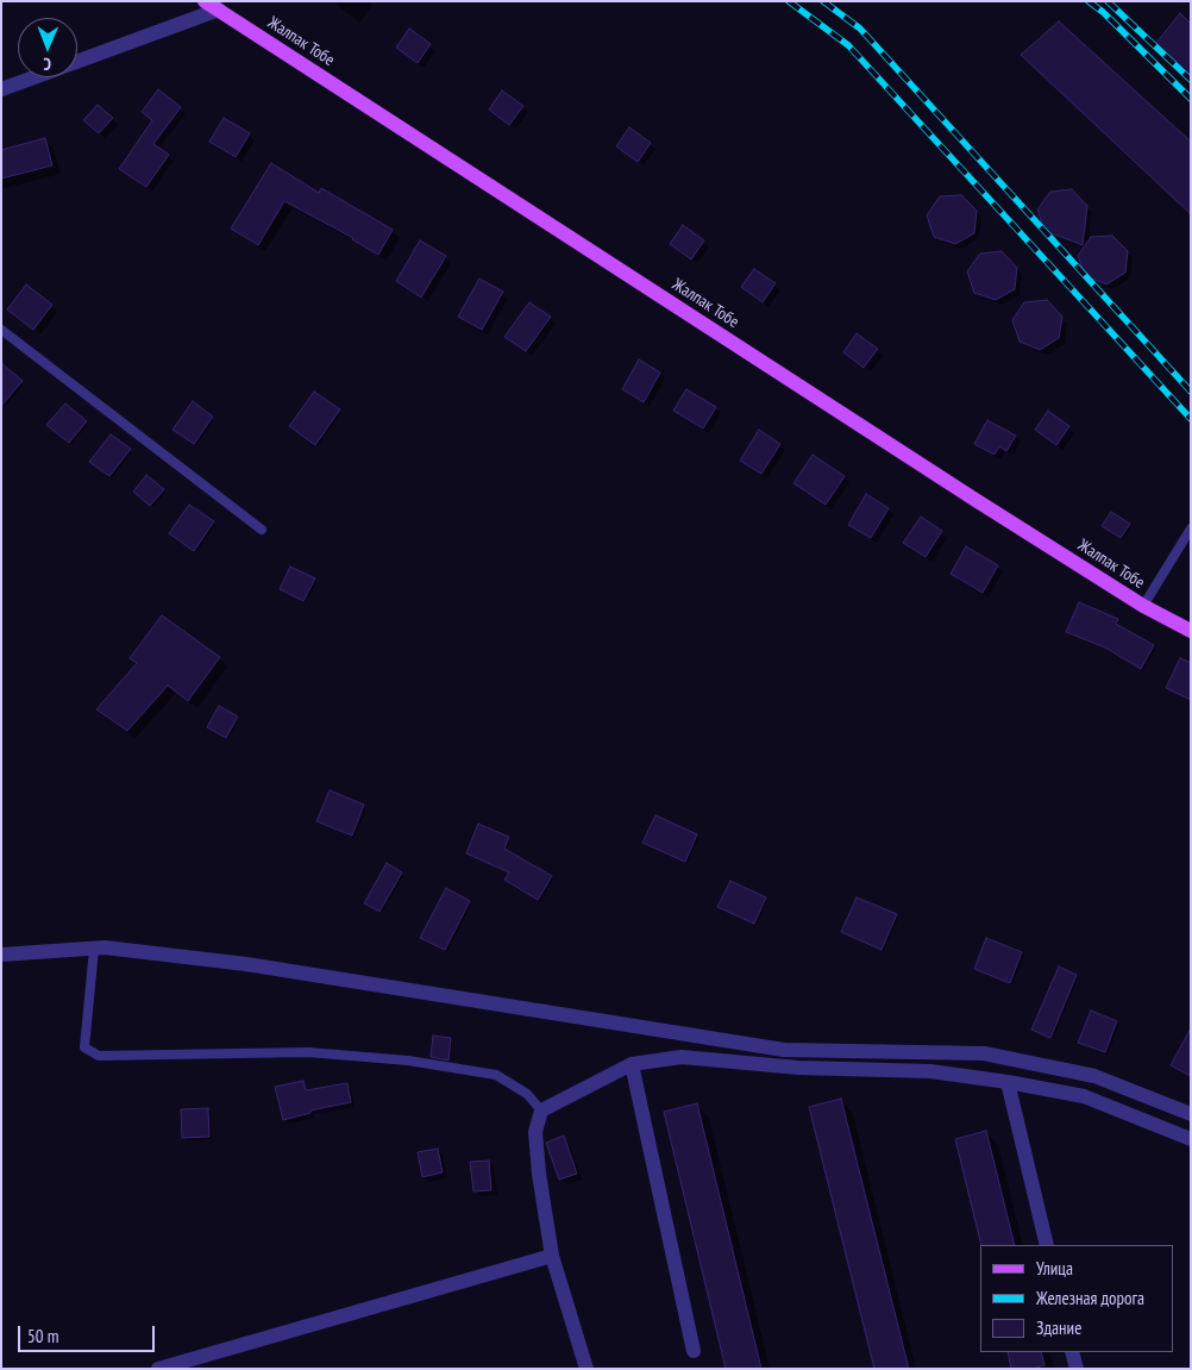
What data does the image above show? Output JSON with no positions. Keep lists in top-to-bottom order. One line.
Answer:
{"streets":{"main road":["Жалпак Тобе"]},"legend":["Улица","Железная дорога","Здание"],"scale_bar":"50 m","north":"bottom"}
